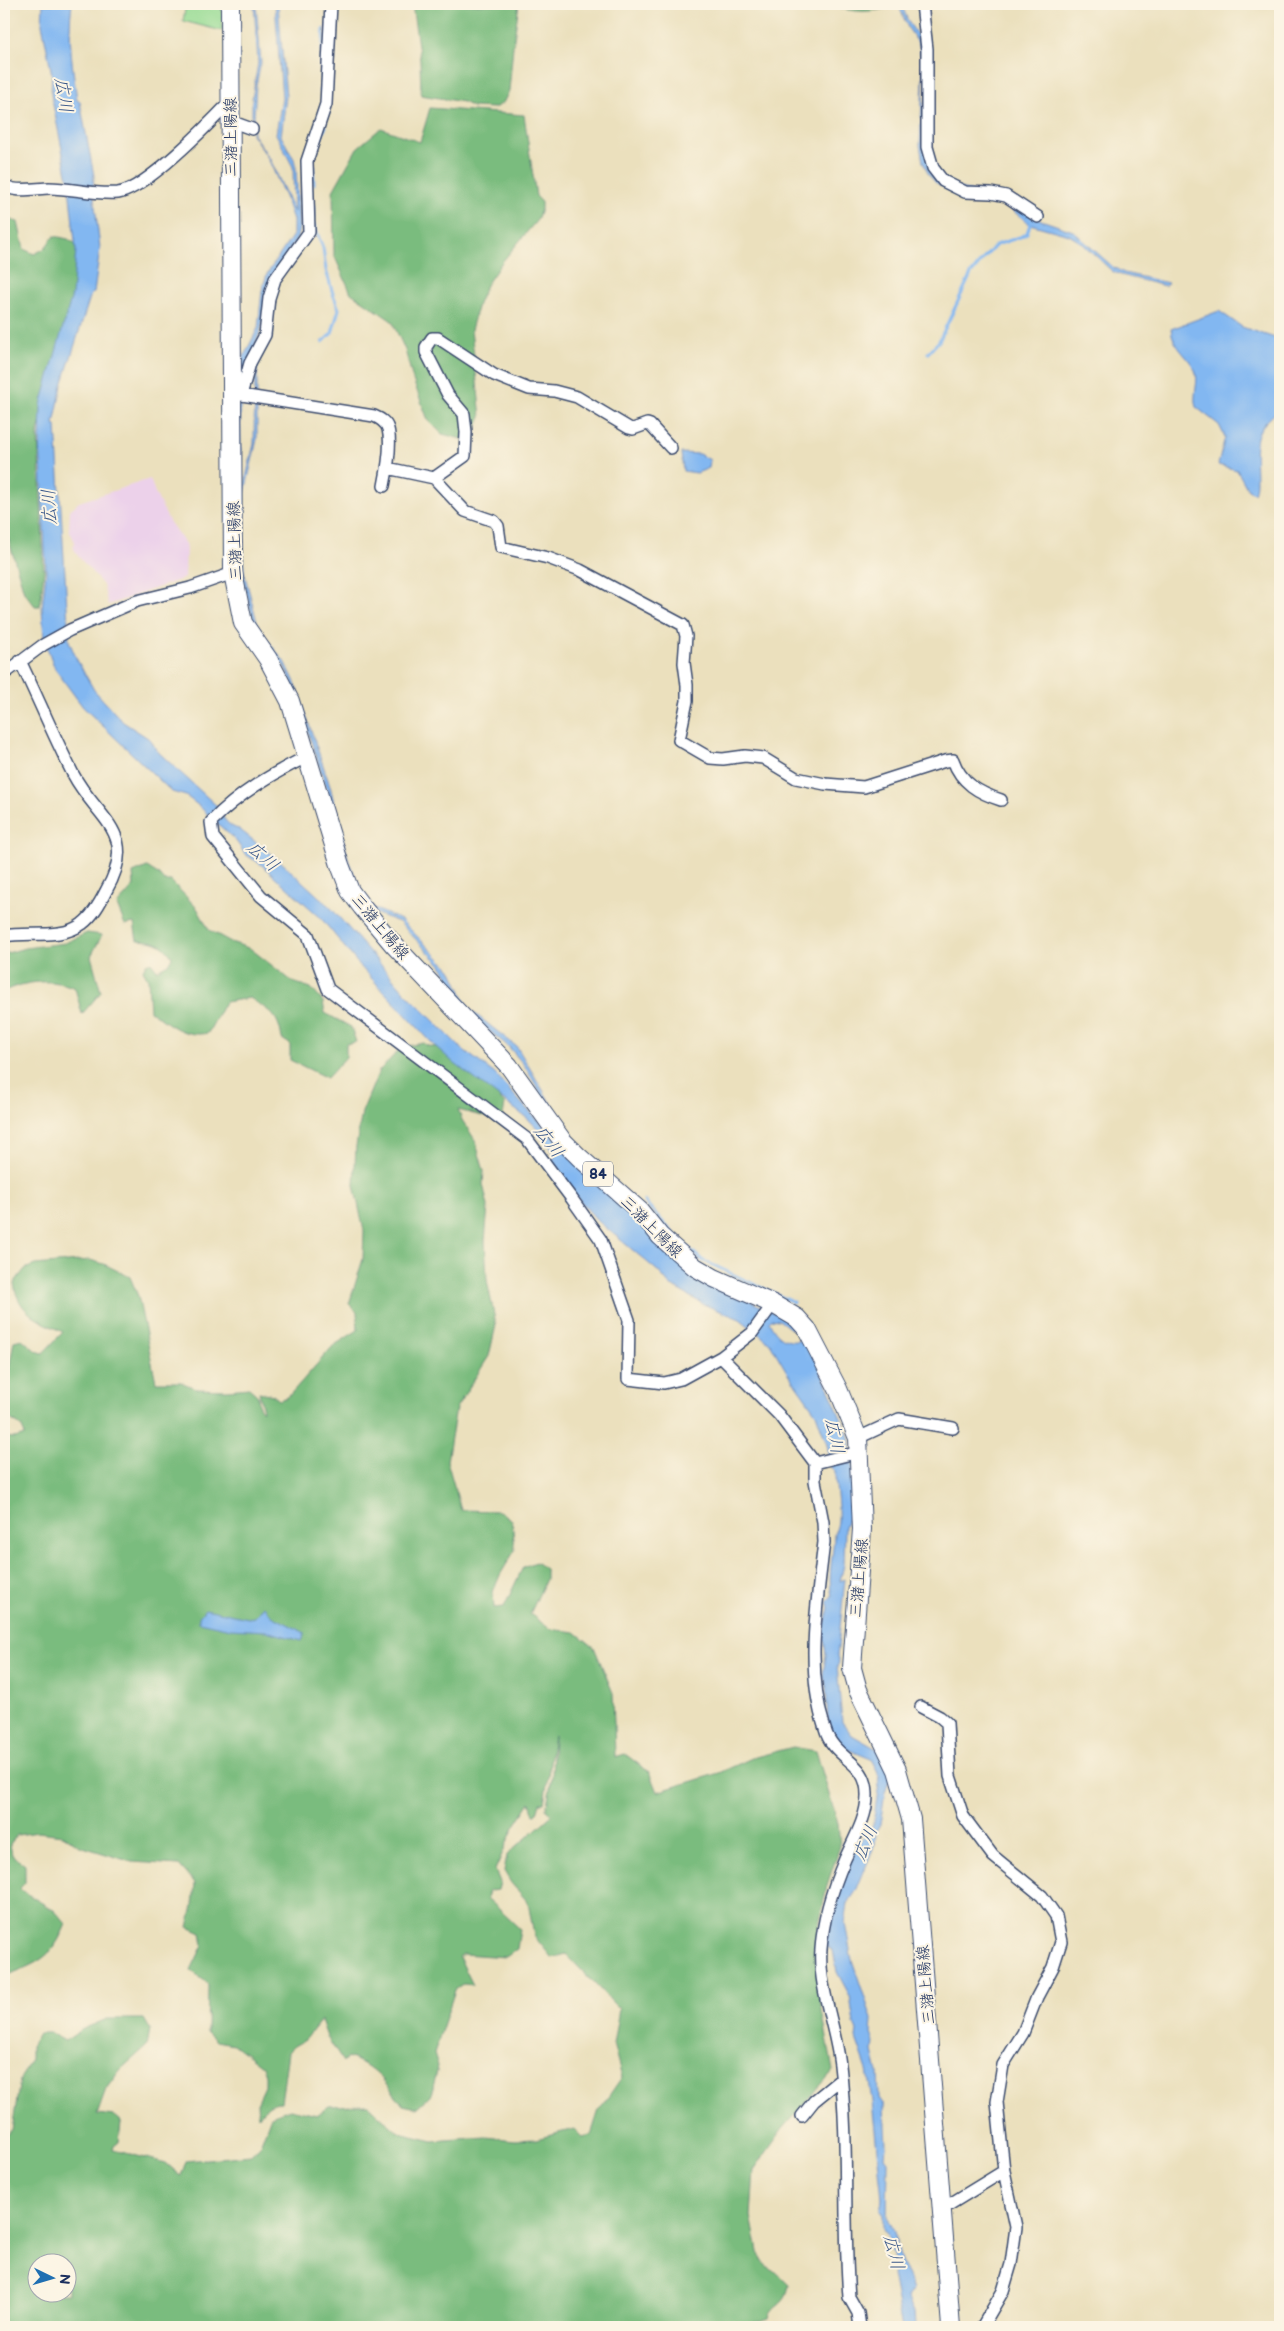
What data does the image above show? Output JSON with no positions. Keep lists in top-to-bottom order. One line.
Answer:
{"streets":{"main road":["三潴上陽線","84"]},"water":["広川"],"north":"right"}
